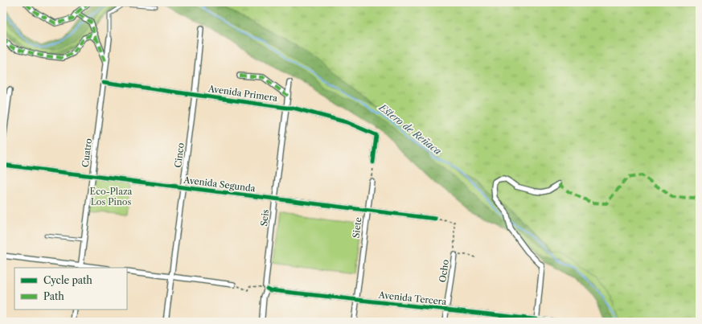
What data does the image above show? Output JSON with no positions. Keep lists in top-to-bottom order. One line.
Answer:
{"streets":{"street":["Avenida Primera","Cuatro","Cinco","Avenida Segunda","Seis","Siete","Ocho","Avenida Tercera"]},"crossings":[["Avenida Primera","Cuatro"],["Avenida Primera","Cinco"],["Avenida Primera","Seis"],["Cuatro","Avenida Segunda"],["Cinco","Avenida Segunda"],["Avenida Segunda","Seis"],["Avenida Segunda","Siete"],["Avenida Segunda","Ocho"],["Seis","Avenida Tercera"],["Siete","Avenida Tercera"],["Ocho","Avenida Tercera"]],"water":["Estero de Reñaca"],"parks":["Eco-Plaza Los Pinos"],"legend":["Cycle path","Path"]}
